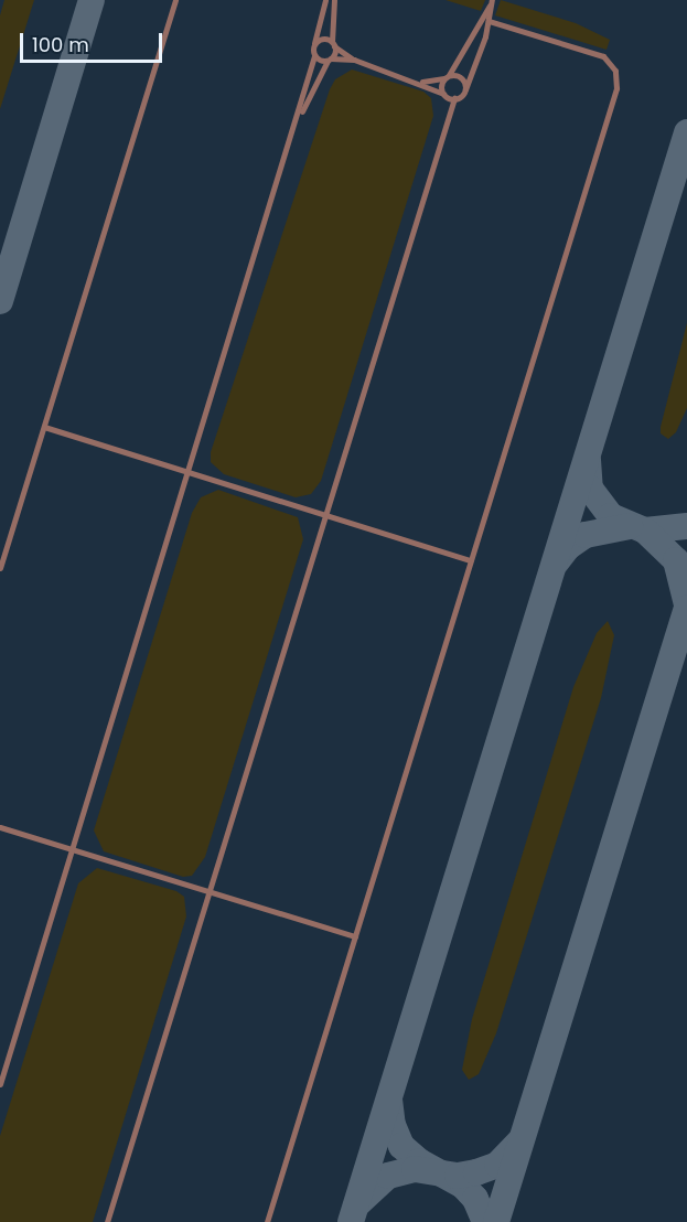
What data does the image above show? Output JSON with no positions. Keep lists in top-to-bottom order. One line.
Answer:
{"scale_bar":"100 m"}
